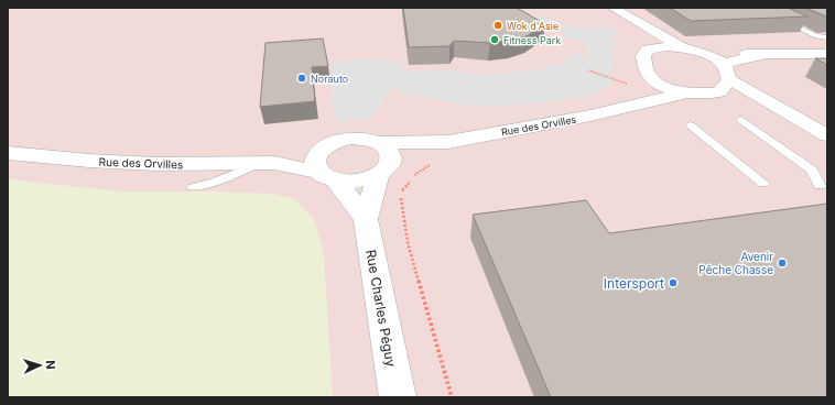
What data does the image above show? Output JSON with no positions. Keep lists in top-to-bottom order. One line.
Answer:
{"streets":{"street":["Rue des Orvilles","Rue Charles Péguy"]},"crossings":[["Rue des Orvilles","Rue Charles Péguy"]],"places":["Wok d'Asie","Fitness Park","Norauto","Avenir Pêche Chasse","Intersport"],"north":"right"}
